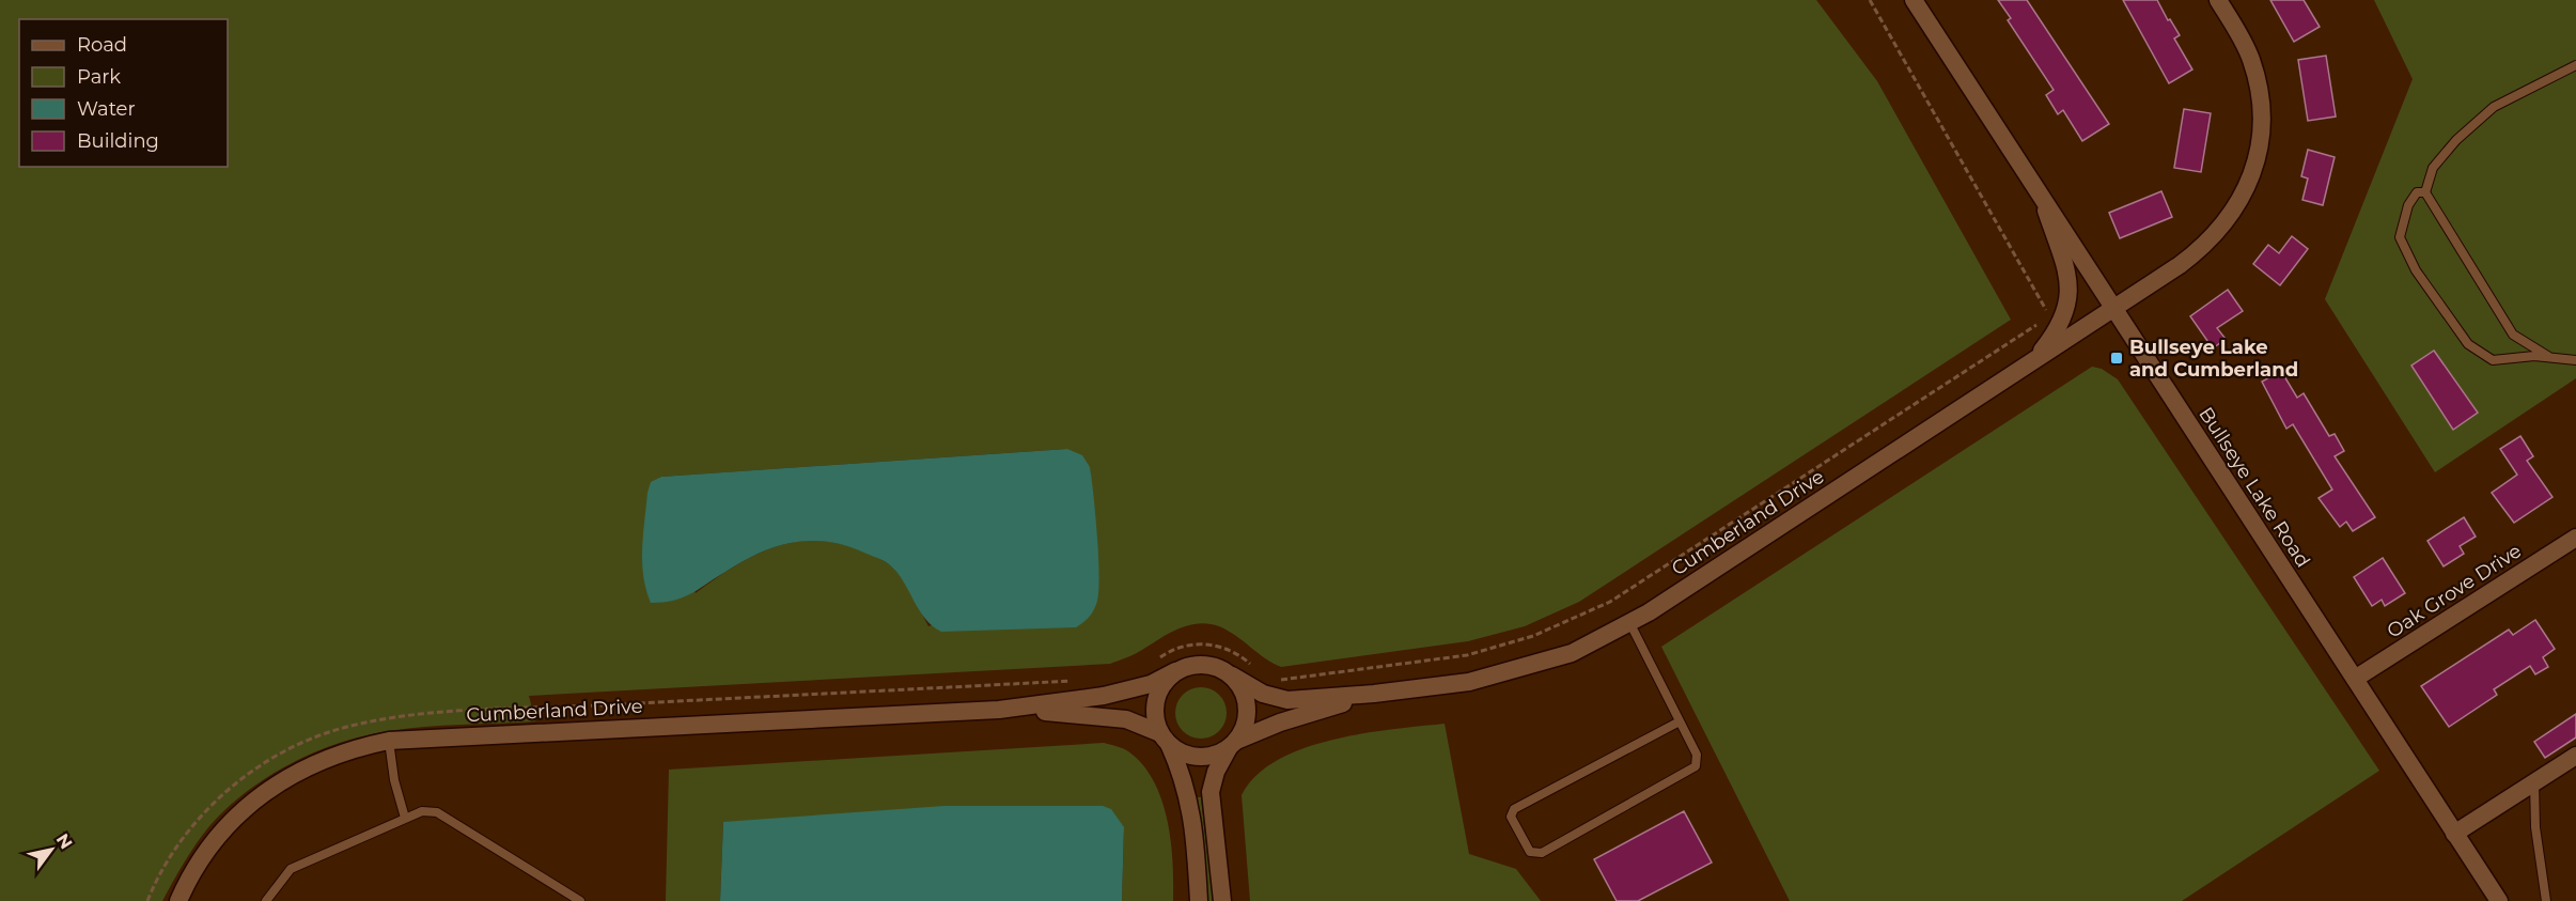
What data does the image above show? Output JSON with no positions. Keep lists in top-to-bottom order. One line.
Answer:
{"streets":{"street":["Bullseye Lake Road","Cumberland Drive","Oak Grove Drive"]},"crossings":[["Bullseye Lake Road","Cumberland Drive"],["Bullseye Lake Road","Oak Grove Drive"]],"places":{"transit":["Bullseye Lake and Cumberland"]},"legend":["Road","Park","Water","Building"],"north":"top right"}
